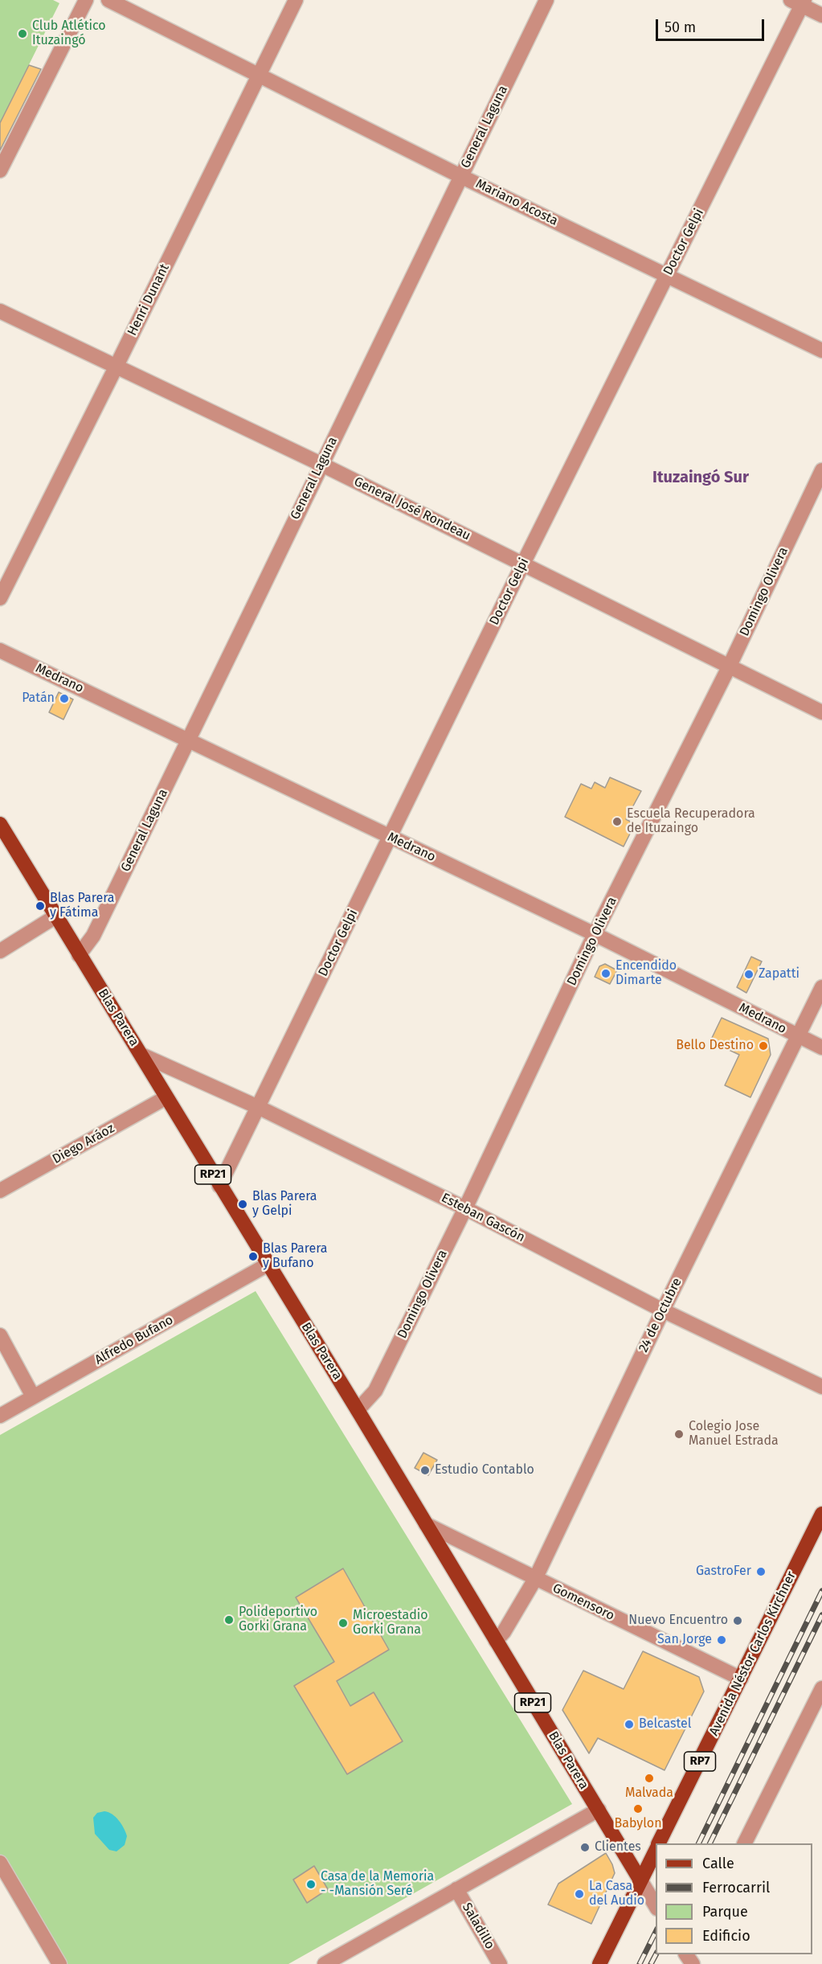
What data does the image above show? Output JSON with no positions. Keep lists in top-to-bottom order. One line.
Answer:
{"streets":{"main road":["Blas Parera","RP21","Avenida Néstor Carlos Kirchner","RP7"],"street":["General Laguna","Mariano Acosta","Doctor Gelpi","Henri Dunant","General José Rondeau","Domingo Olivera","Medrano","Diego Aráoz","Esteban Gascón","24 de Octubre","Alfredo Bufano","Gomensoro","Saladillo"]},"crossings":[["General Laguna","Mariano Acosta"],["General Laguna","General José Rondeau"],["General Laguna","Medrano"],["General Laguna","Blas Parera"],["Mariano Acosta","Doctor Gelpi"],["Mariano Acosta","Henri Dunant"],["Doctor Gelpi","General José Rondeau"],["Doctor Gelpi","Medrano"],["Doctor Gelpi","Blas Parera"],["Doctor Gelpi","Esteban Gascón"],["Henri Dunant","General José Rondeau"],["General José Rondeau","Domingo Olivera"],["Domingo Olivera","Medrano"],["Domingo Olivera","Blas Parera"],["Domingo Olivera","Esteban Gascón"],["Medrano","24 de Octubre"],["Blas Parera","Diego Aráoz"],["Blas Parera","Esteban Gascón"],["Blas Parera","24 de Octubre"],["Blas Parera","Alfredo Bufano"],["Blas Parera","Gomensoro"],["Blas Parera","Avenida Néstor Carlos Kirchner"],["Blas Parera","RP7"],["Esteban Gascón","24 de Octubre"],["24 de Octubre","Gomensoro"],["Gomensoro","Avenida Néstor Carlos Kirchner"],["Avenida Néstor Carlos Kirchner","RP7"]],"districts":["Ituzaingó Sur"],"places":["Club Atlético Ituzaingó","Patán","Escuela Recuperadora de Ituzaingo","Blas Parera y Fátima","Encendido Dimarte","Zapatti","Bello Destino","Blas Parera y Gelpi","Blas Parera y Bufano","Colegio Jose Manuel Estrada","Estudio Contablo","GastroFer","Polideportivo Gorki Grana","Nuevo Encuentro","Microestadio Gorki Grana","San Jorge","Belcastel","Malvada","Babylon","Clientes","Casa de la Memoria - -Mansión Seré","La Casa del Audio"],"legend":["Calle","Ferrocarril","Parque","Edificio"],"scale_bar":"50 m"}
